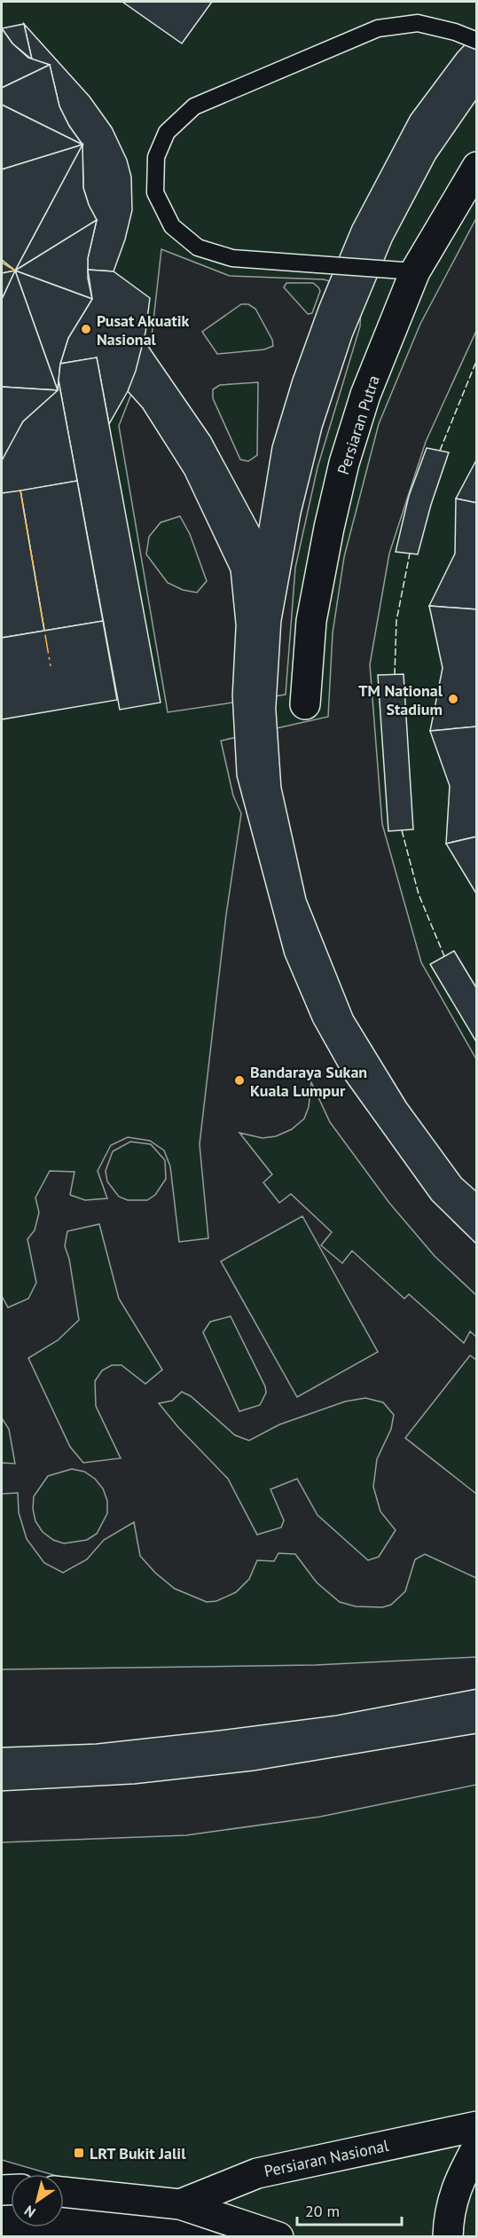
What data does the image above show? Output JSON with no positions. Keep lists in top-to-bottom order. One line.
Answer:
{"streets":{"street":["Persiaran Putra","Persiaran Nasional"]},"places":{"other":["Pusat Akuatik Nasional","TM National Stadium","Bandaraya Sukan Kuala Lumpur"],"transit":["LRT Bukit Jalil"]},"scale_bar":"20 m","north":"bottom left"}
